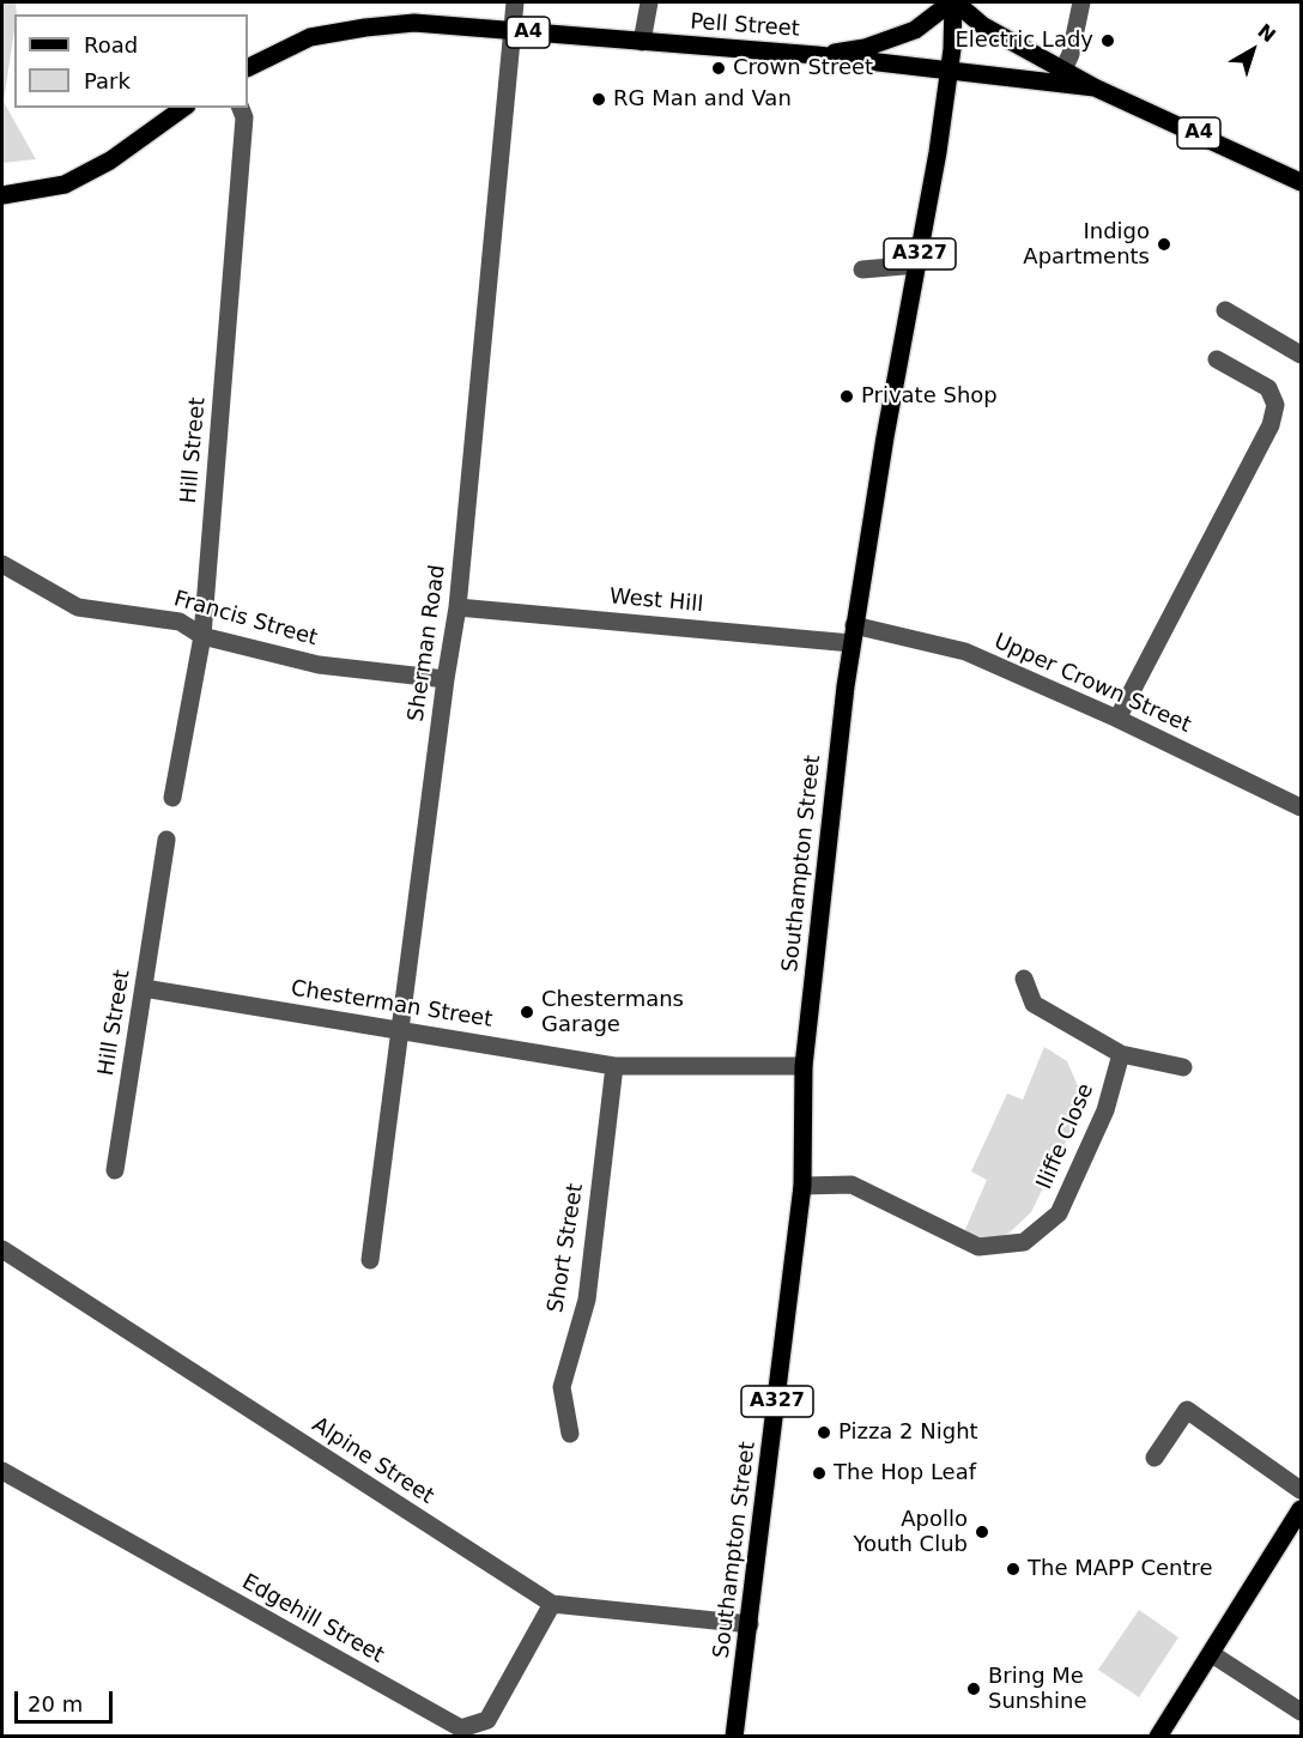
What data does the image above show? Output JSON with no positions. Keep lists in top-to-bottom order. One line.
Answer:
{"streets":{"main road":["Pell Street","A4","A327","Southampton Street"],"street":["Hill Street","West Hill","Francis Street","Sherman Road","Upper Crown Street","Chesterman Street","Iliffe Close","Short Street","Alpine Street","Edgehill Street"]},"crossings":[["Pell Street","A4"],["Pell Street","Sherman Road"],["Pell Street","Southampton Street"],["A4","Southampton Street"],["Hill Street","Francis Street"],["Hill Street","Chesterman Street"],["West Hill","Sherman Road"],["West Hill","Upper Crown Street"],["West Hill","Southampton Street"],["Francis Street","Sherman Road"],["Sherman Road","Chesterman Street"],["Upper Crown Street","Southampton Street"],["Southampton Street","Chesterman Street"],["Southampton Street","Iliffe Close"],["Southampton Street","Alpine Street"],["Chesterman Street","Short Street"],["Alpine Street","Edgehill Street"]],"places":["Electric Lady","Crown Street","RG Man and Van","Indigo Apartments","Private Shop","Chestermans Garage","Pizza 2 Night","The Hop Leaf","Apollo Youth Club","The MAPP Centre","Bring Me Sunshine"],"legend":["Road","Park"],"scale_bar":"20 m","north":"top right"}
